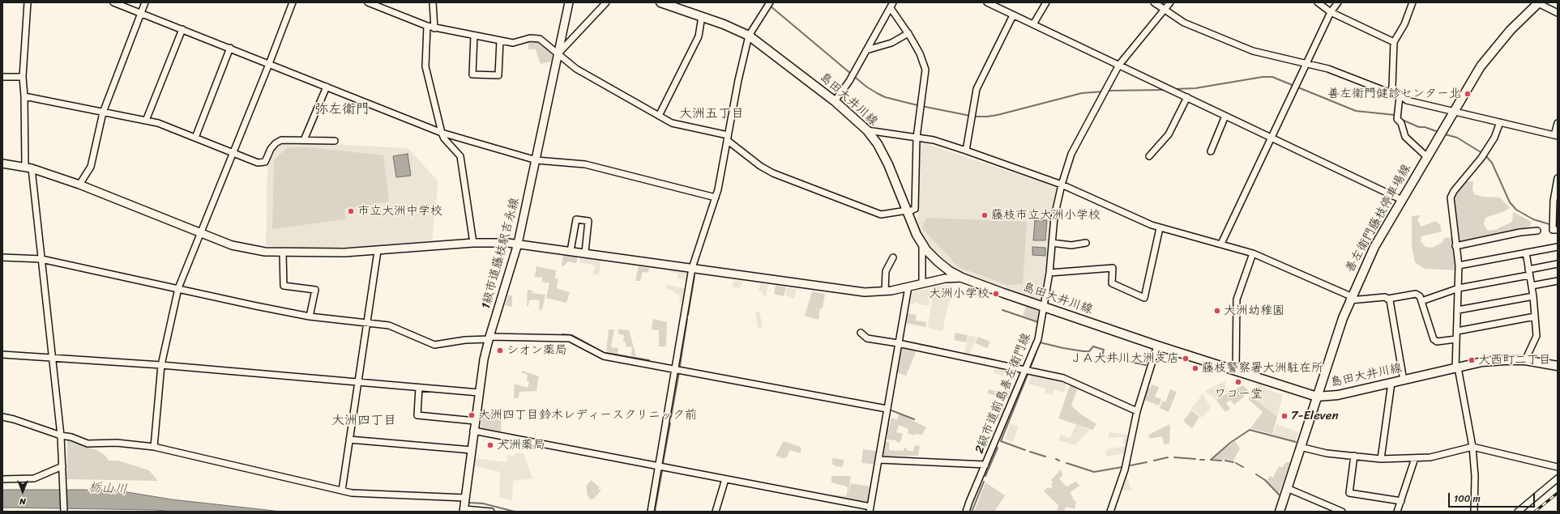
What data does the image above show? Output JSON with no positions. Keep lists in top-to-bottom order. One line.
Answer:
{"streets":{"main road":["島田大井川線","善左衛門藤枝停車場線"],"street":["1級市道藤枝駅吉永線","2級市道前島善左衛門線"]},"crossings":[["島田大井川線","善左衛門藤枝停車場線"],["島田大井川線","2級市道前島善左衛門線"]],"districts":["弥左衛門","大洲五丁目","大洲四丁目"],"water":["栃山川"],"places":["善左衛門健診センター北","市立大洲中学校","藤枝市立大洲小学校","大洲小学校","大洲幼稚園","シオン薬局","ＪＡ大井川大洲支店","大西町二丁目","藤枝警察署大洲駐在所","ワコー堂","大洲四丁目鈴木レディースクリニック前","7-Eleven","大洲薬局"],"scale_bar":"100 m","north":"bottom"}
